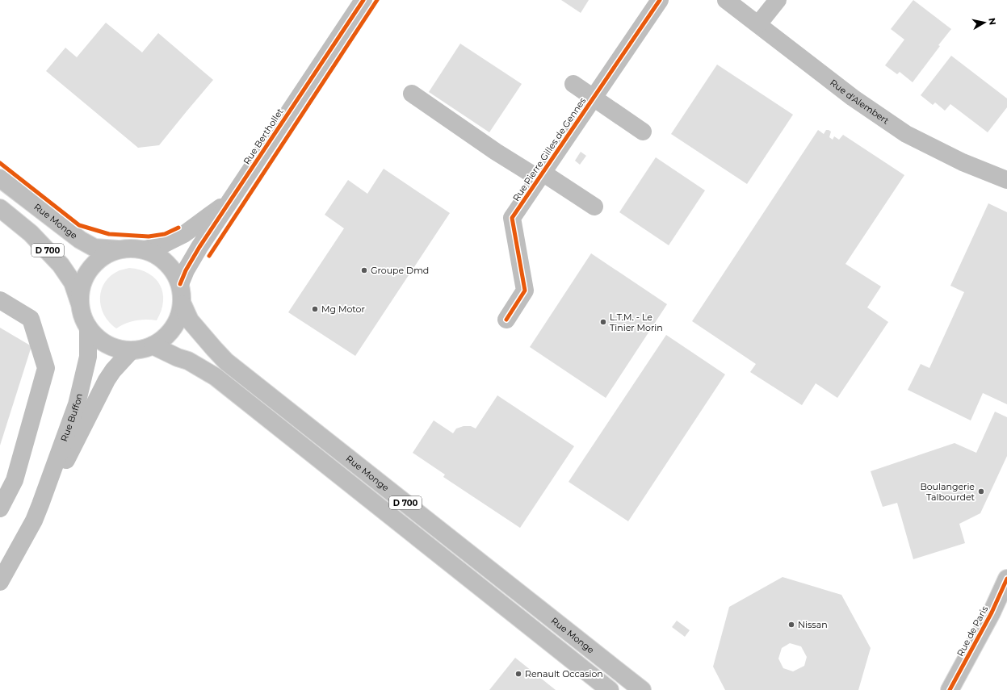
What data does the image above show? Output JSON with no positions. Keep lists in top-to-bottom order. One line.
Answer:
{"streets":{"main road":["Rue d'Alembert","Rue Berthollet","Rue Pierre Gilles de Gennes","Rue Monge","D 700","Rue Buffon","Rue de Paris"]},"crossings":[["Rue Berthollet","Rue Monge"],["Rue Berthollet","D 700"],["Rue Berthollet","Rue Buffon"],["Rue Monge","D 700"],["Rue Monge","Rue Buffon"],["D 700","Rue Buffon"]],"places":["Groupe Dmd","Mg Motor","L.T.M. - Le Tinier Morin","Boulangerie Talbourdet","Nissan","Renault Occasion"],"north":"right"}
